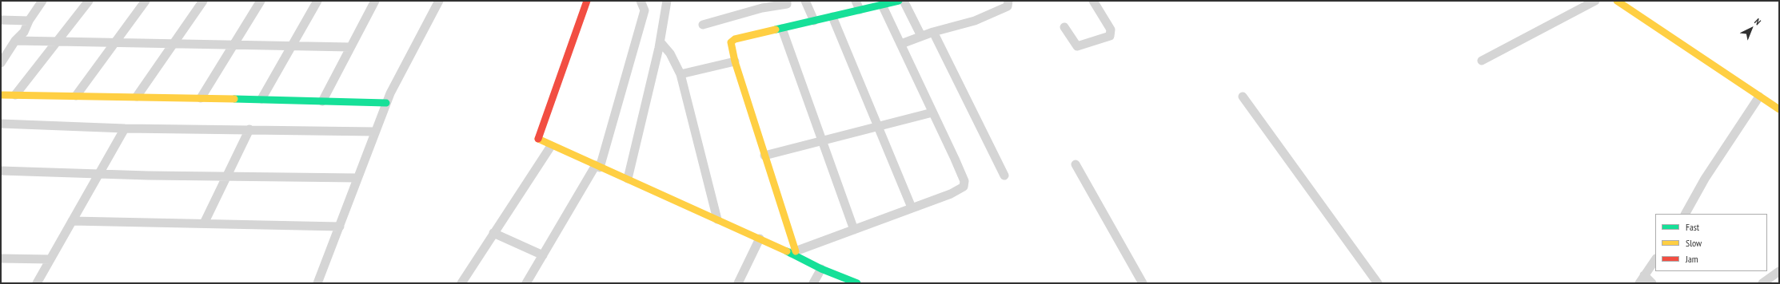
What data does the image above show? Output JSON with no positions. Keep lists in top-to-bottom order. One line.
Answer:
{"legend":["Fast","Slow","Jam"],"north":"top right"}
